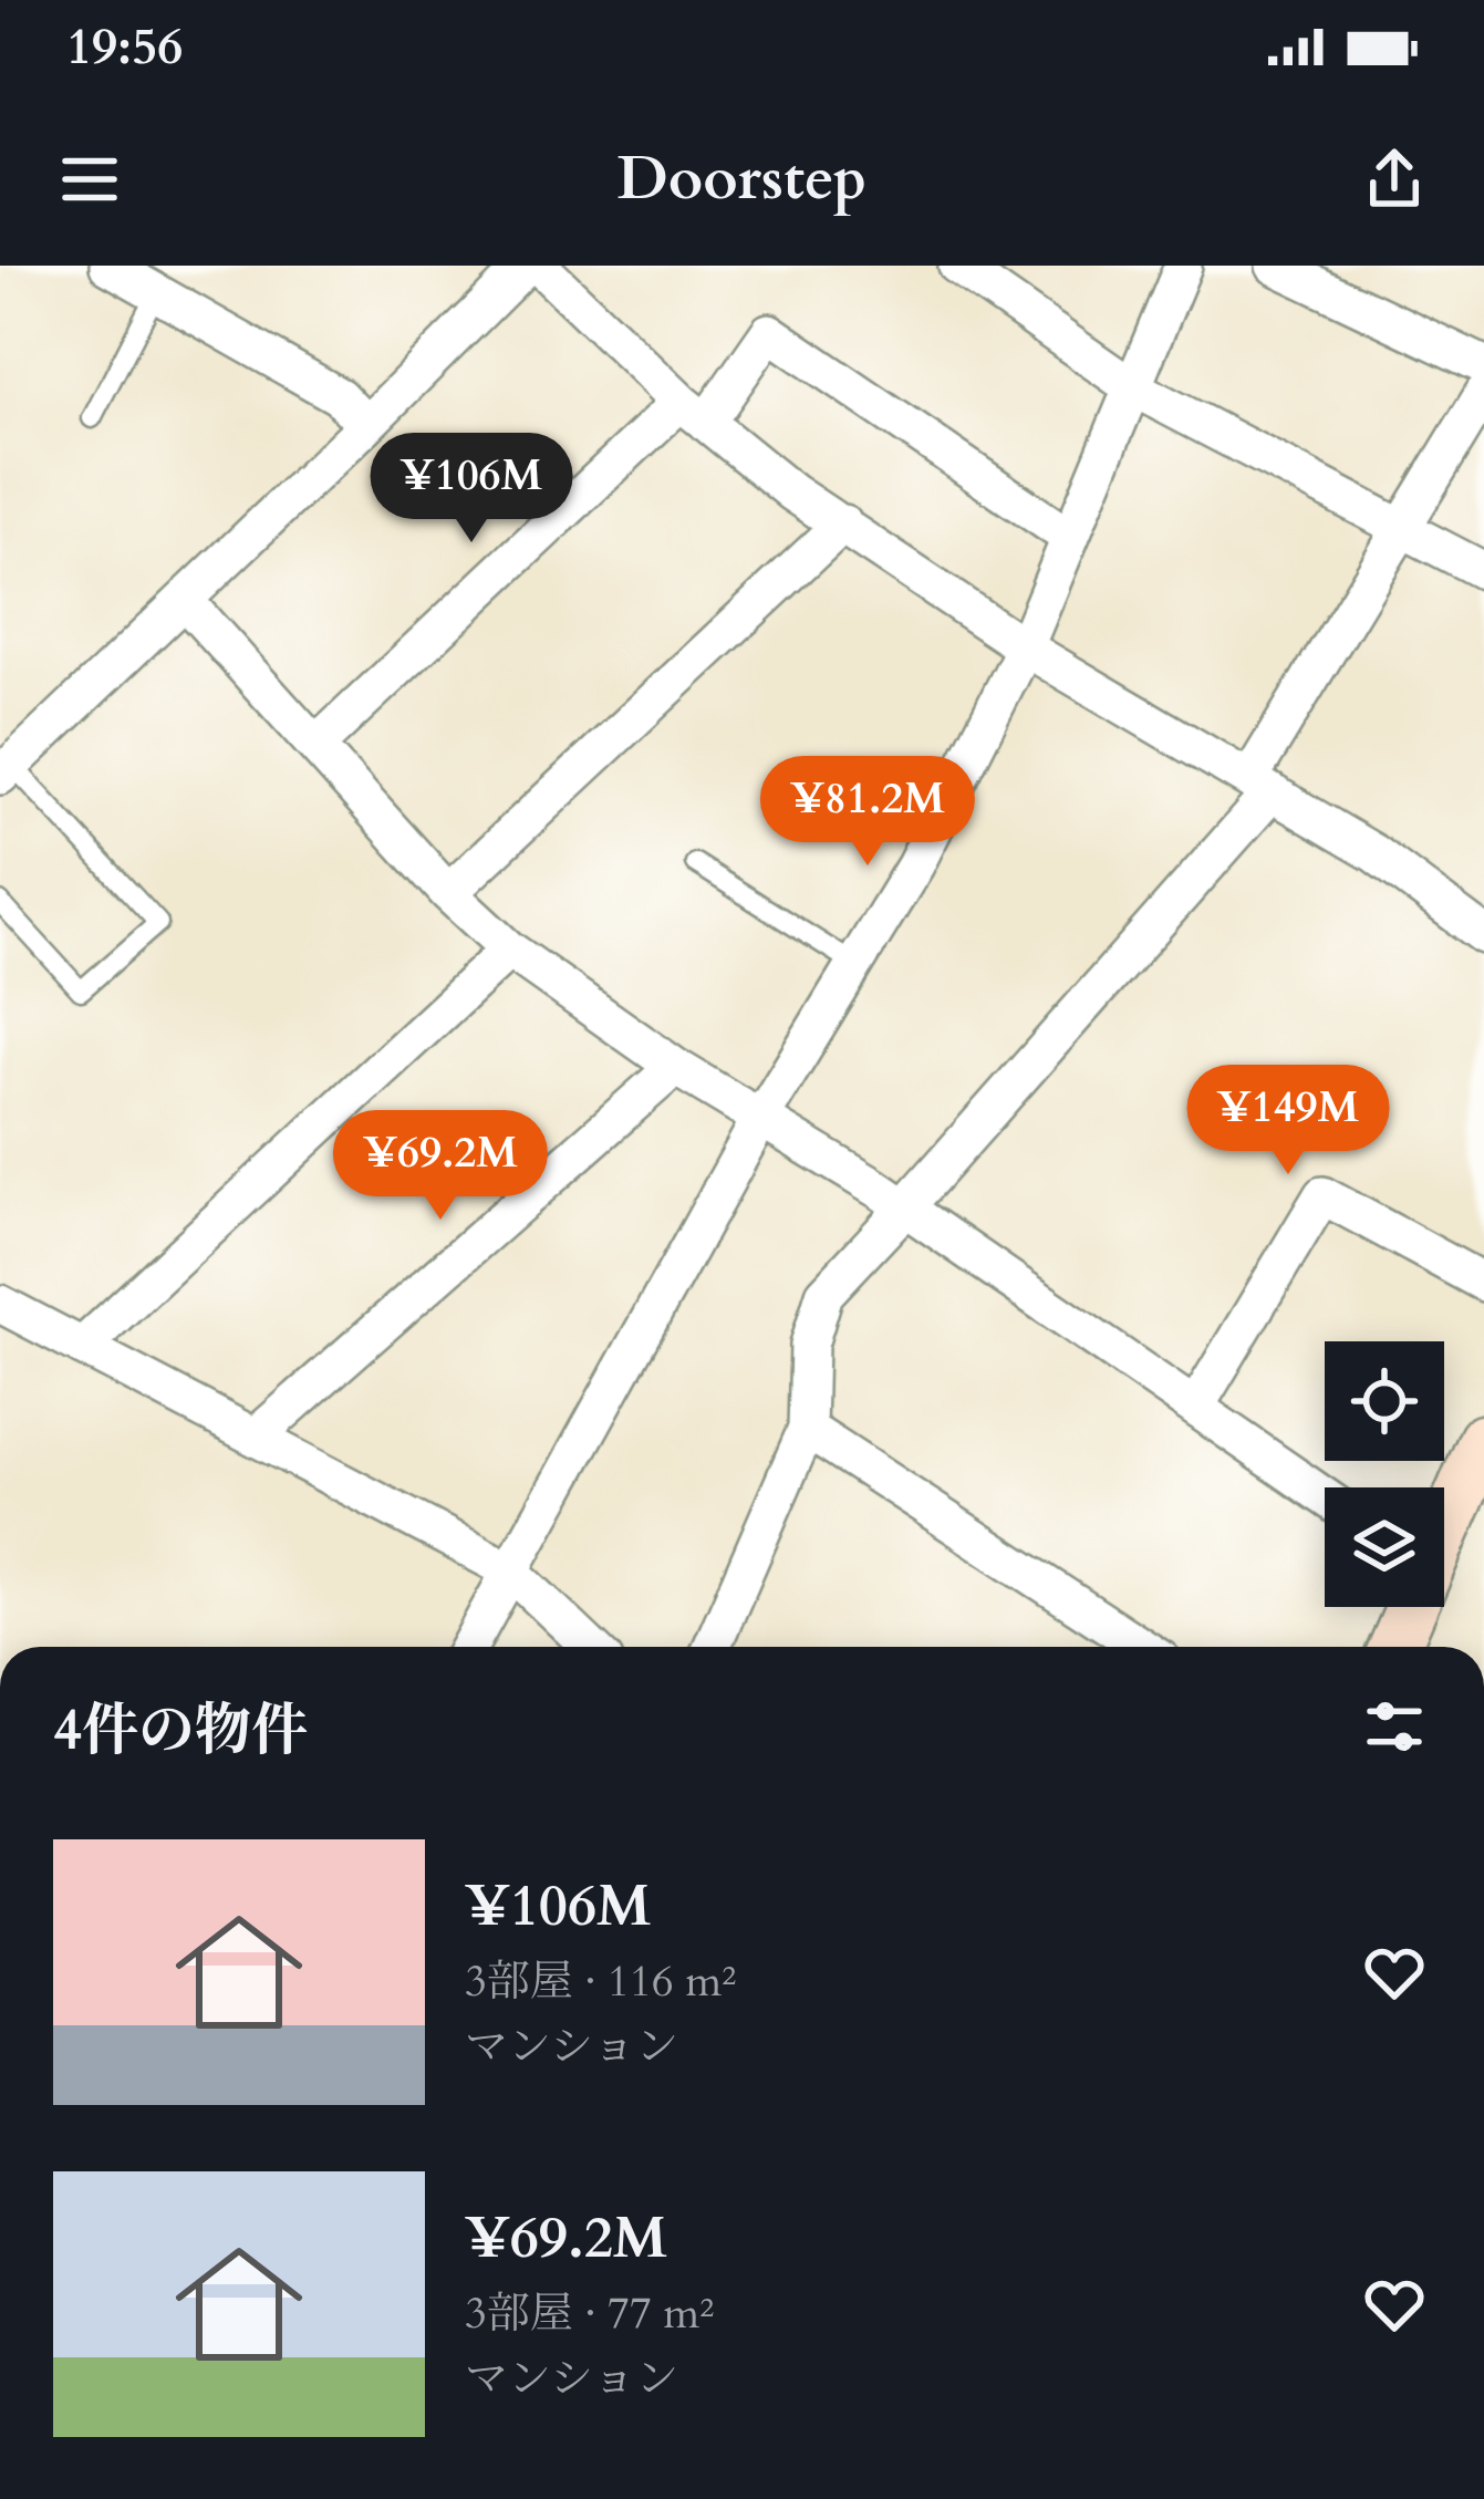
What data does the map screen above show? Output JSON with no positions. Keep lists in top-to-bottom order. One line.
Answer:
{"page":{"status":"19:56","header":"Doorstep","price":["¥106M","¥81.2M","¥149M","¥69.2M"],"heading":"4件の物件","list":[{"name":"¥106M","note":"3部屋 · 116 m² · マンション"},{"name":"¥69.2M","note":"3部屋 · 77 m² · マンション"}]}}
